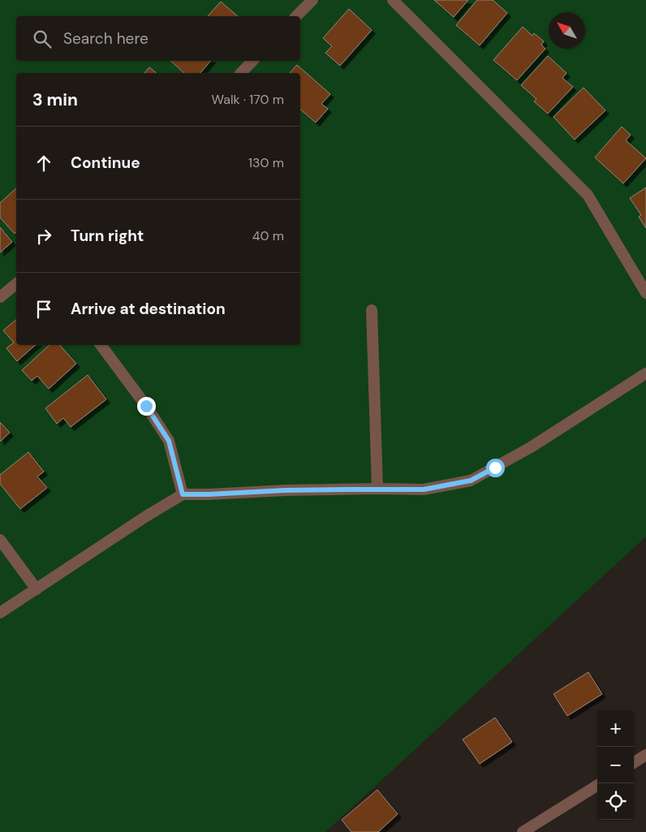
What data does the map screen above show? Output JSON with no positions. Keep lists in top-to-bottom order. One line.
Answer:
{"north":"top left","page":{"search":"Search here","heading":["3 min","Walk · 170 m"],"list":[["Continue","130 m"],["Turn right","40 m"],"Arrive at destination"],"map_buttons":["+","−"]}}
